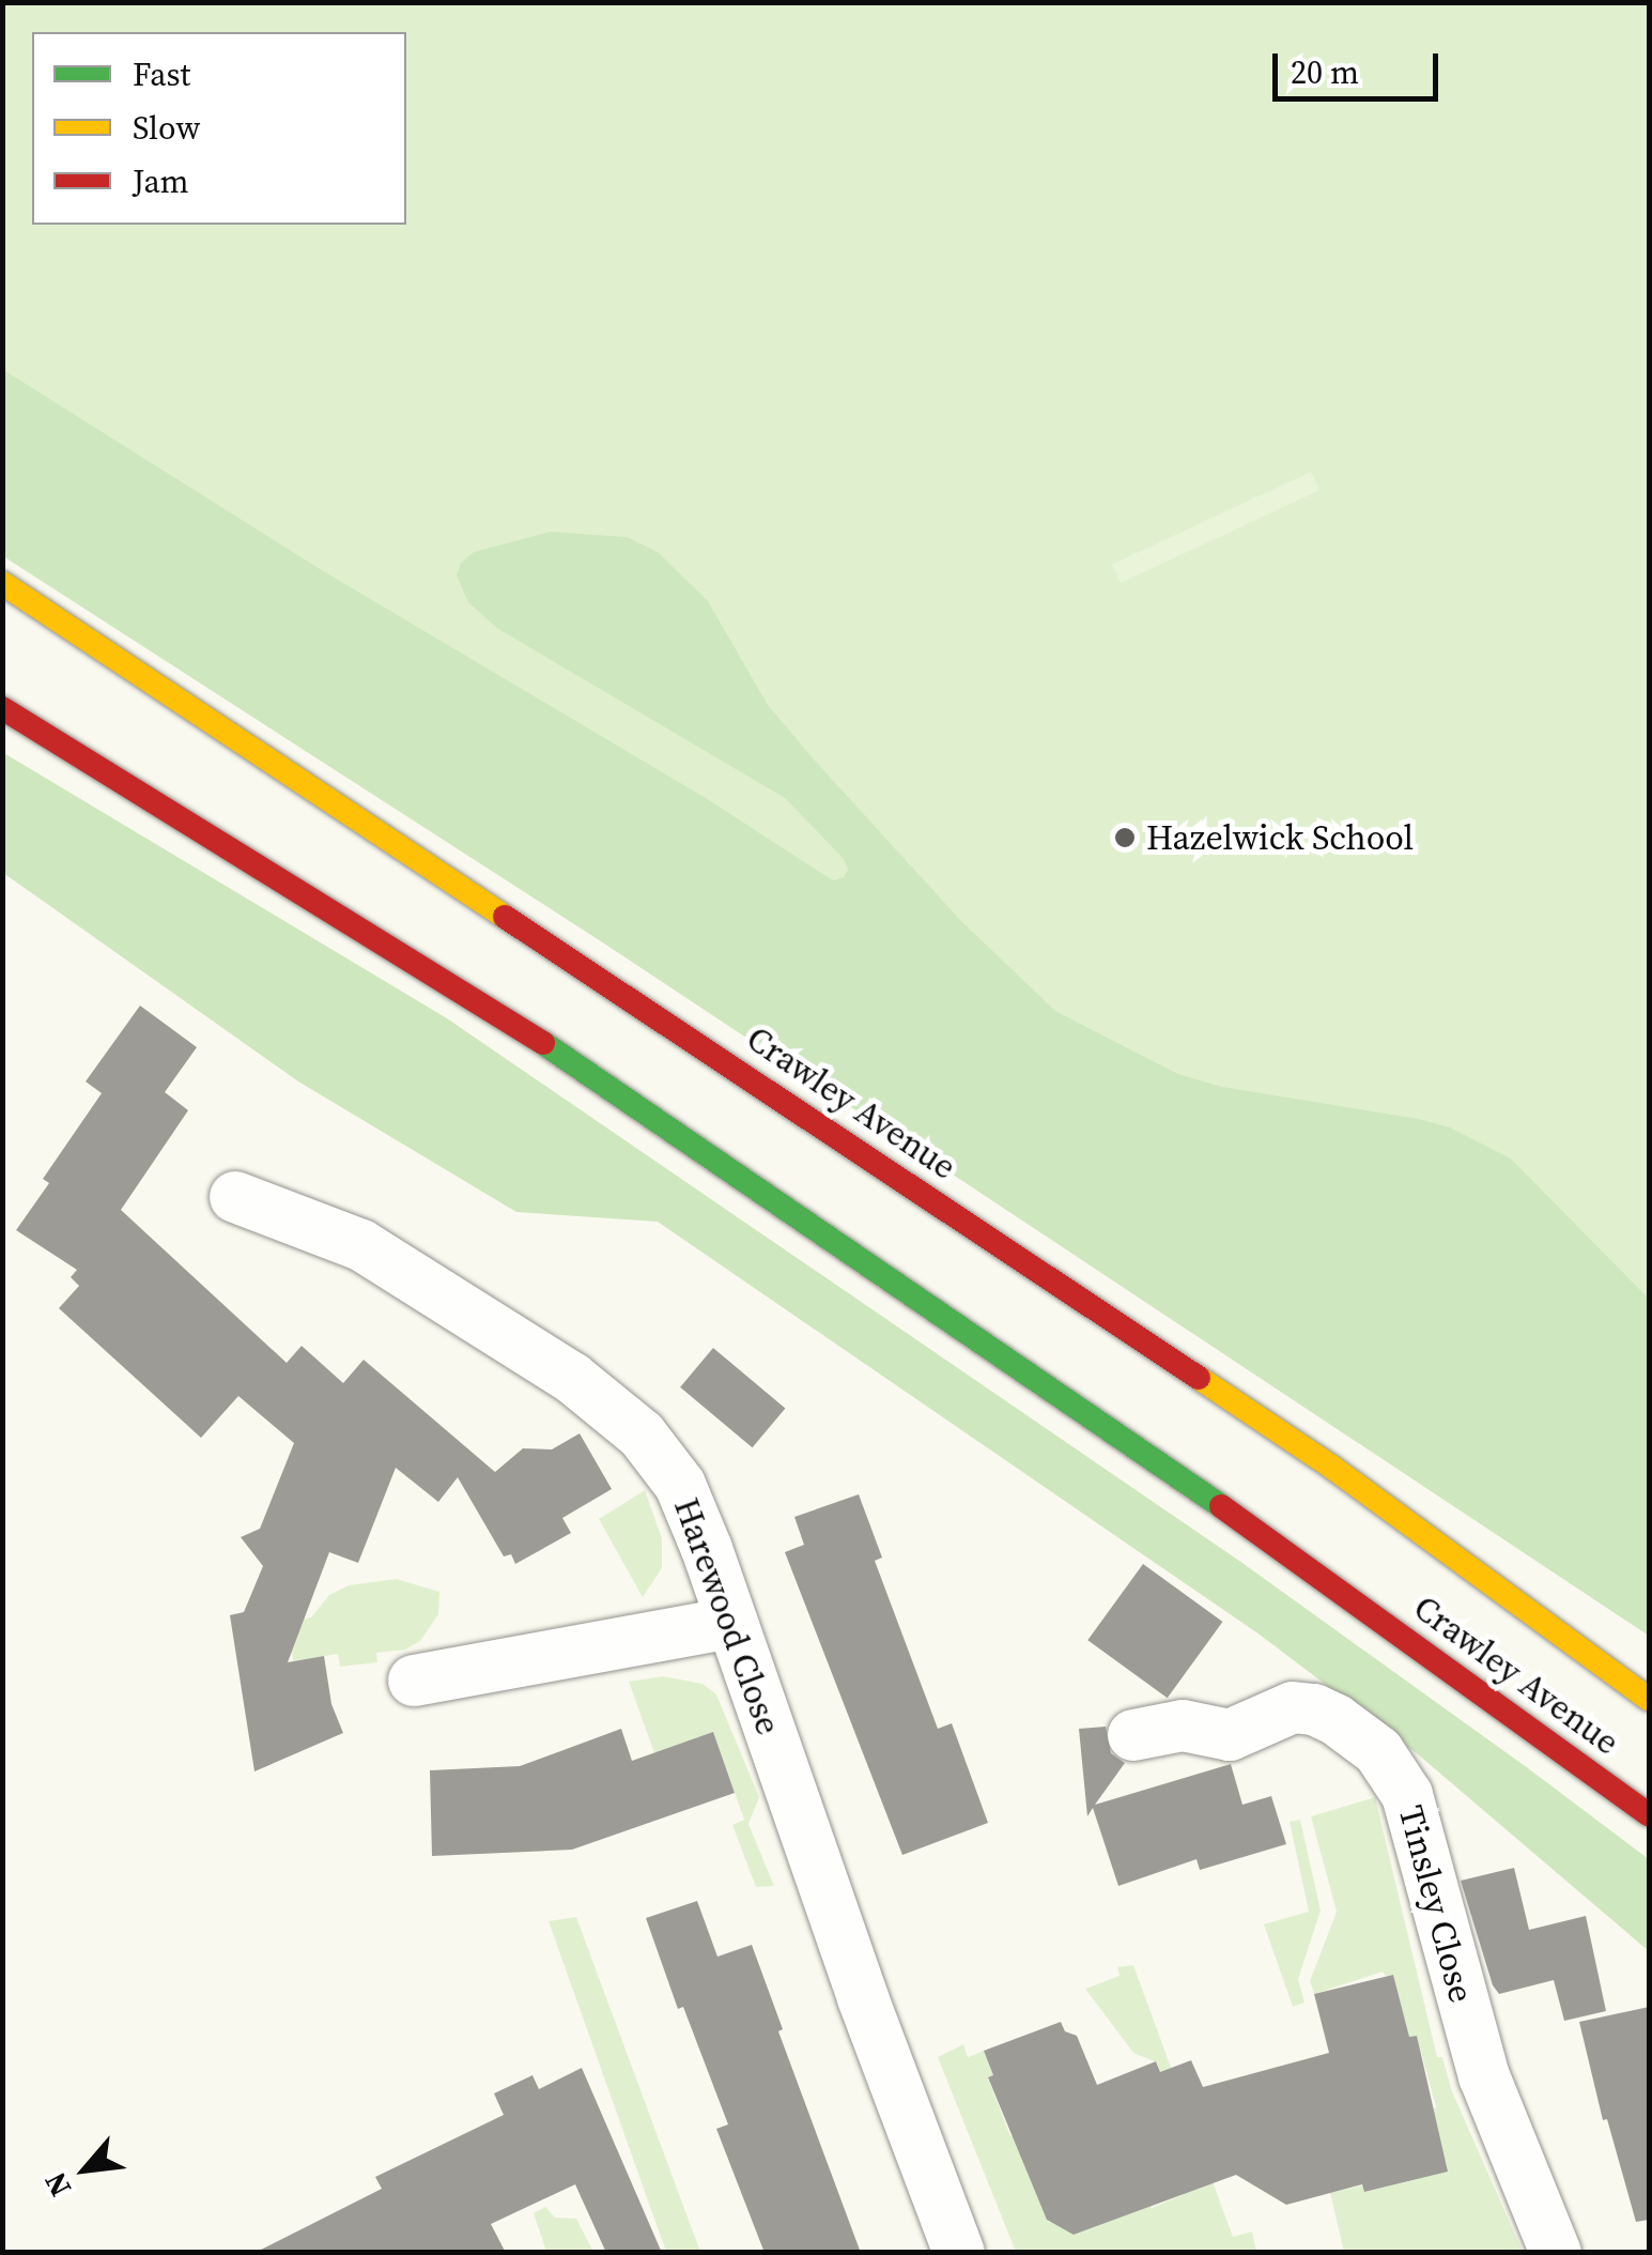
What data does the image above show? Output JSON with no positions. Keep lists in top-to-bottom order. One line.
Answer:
{"streets":{"main road":["Crawley Avenue"],"street":["Harewood Close","Tinsley Close"]},"places":["Hazelwick School"],"legend":["Fast","Slow","Jam"],"scale_bar":"20 m","north":"bottom left"}
